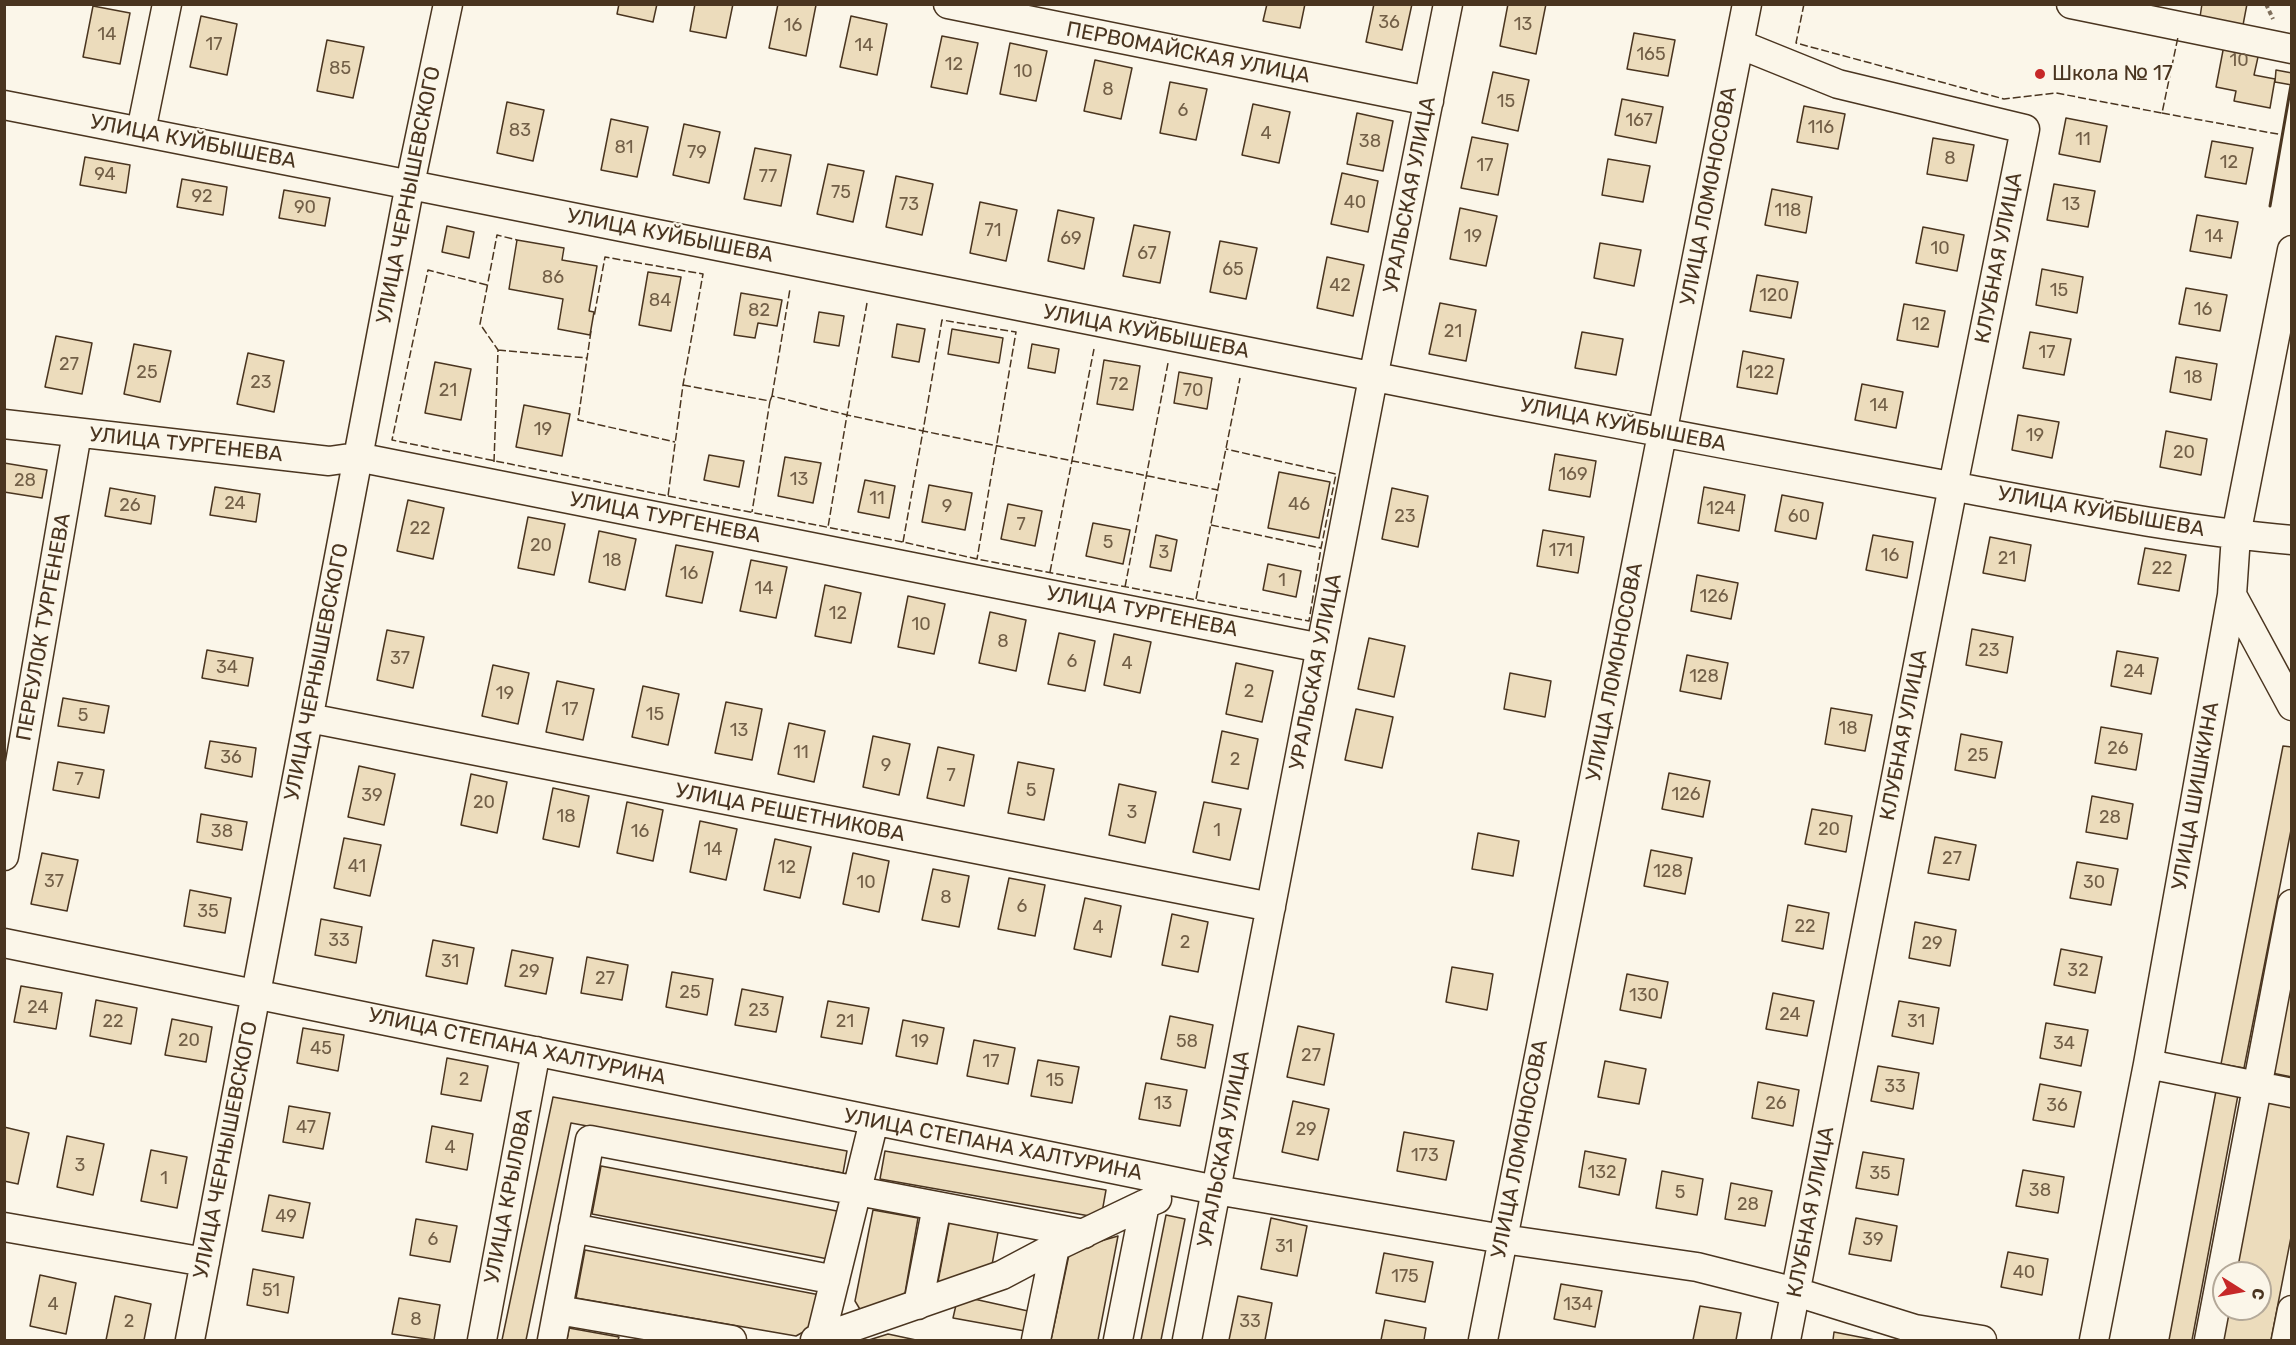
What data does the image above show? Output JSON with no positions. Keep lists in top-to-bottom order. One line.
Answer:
{"streets":{"street":["ПЕРВОМАЙСКАЯ УЛИЦА","УЛИЦА КУЙБЫШЕВА","УЛИЦА ЧЕРНЫШЕВСКОГО","УРАЛЬСКАЯ УЛИЦА","УЛИЦА ЛОМОНОСОВА","КЛУБНАЯ УЛИЦА","УЛИЦА ТУРГЕНЕВА","ПЕРЕУЛОК ТУРГЕНЕВА","УЛИЦА ШИШКИНА","УЛИЦА РЕШЕТНИКОВА","УЛИЦА СТЕПАНА ХАЛТУРИНА","УЛИЦА КРЫЛОВА"]},"crossings":[["ПЕРВОМАЙСКАЯ УЛИЦА","УРАЛЬСКАЯ УЛИЦА"],["УЛИЦА КУЙБЫШЕВА","УЛИЦА ЧЕРНЫШЕВСКОГО"],["УЛИЦА КУЙБЫШЕВА","УРАЛЬСКАЯ УЛИЦА"],["УЛИЦА КУЙБЫШЕВА","УЛИЦА ЛОМОНОСОВА"],["УЛИЦА КУЙБЫШЕВА","КЛУБНАЯ УЛИЦА"],["УЛИЦА КУЙБЫШЕВА","УЛИЦА ШИШКИНА"],["УЛИЦА ЧЕРНЫШЕВСКОГО","УЛИЦА ТУРГЕНЕВА"],["УЛИЦА ЧЕРНЫШЕВСКОГО","УЛИЦА РЕШЕТНИКОВА"],["УЛИЦА ЧЕРНЫШЕВСКОГО","УЛИЦА СТЕПАНА ХАЛТУРИНА"],["УРАЛЬСКАЯ УЛИЦА","УЛИЦА ТУРГЕНЕВА"],["УРАЛЬСКАЯ УЛИЦА","УЛИЦА РЕШЕТНИКОВА"],["УРАЛЬСКАЯ УЛИЦА","УЛИЦА СТЕПАНА ХАЛТУРИНА"],["УЛИЦА ЛОМОНОСОВА","КЛУБНАЯ УЛИЦА"],["УЛИЦА ЛОМОНОСОВА","УЛИЦА СТЕПАНА ХАЛТУРИНА"],["КЛУБНАЯ УЛИЦА","УЛИЦА СТЕПАНА ХАЛТУРИНА"],["УЛИЦА ТУРГЕНЕВА","ПЕРЕУЛОК ТУРГЕНЕВА"],["УЛИЦА СТЕПАНА ХАЛТУРИНА","УЛИЦА КРЫЛОВА"]],"places":["Школа № 17"],"house_numbers":["36","13","16","14","17","14","165","10","12","85","10","8","15","6","167","116","83","4","11","38","81","79","8","12","17","94","77","75","92","40","73","13","90","118","71","19","14","69","10","67","65","86","42","15","120","84","16","82","12","21","17","27","25","122","18","23","72","21","70","14","19","19","20","169","13","28","11","24","46","26","9","124","23","60","7","22","5","20","171","3","16","21","18","22","16","1","14","126","12","10","8","23","37","6","4","34","24","128","2","19","17","15","5","18","13","26","11","25","36","2","9","7","7","5","126","39","20","3","18","28","20","1","38","16","14","27","41","12","128","37","10","30","8","6","35","22","4","33","2","29","31","32","29","27","25","130","24","23","24","22","21","31","20","19","58","34","45","27","17","2","15","33","13","26","36","47","29","4","173","3","132","35","1","38","5","28","49","6","39","31","40","175","51","4","134","8","2","33"],"north":"right"}
